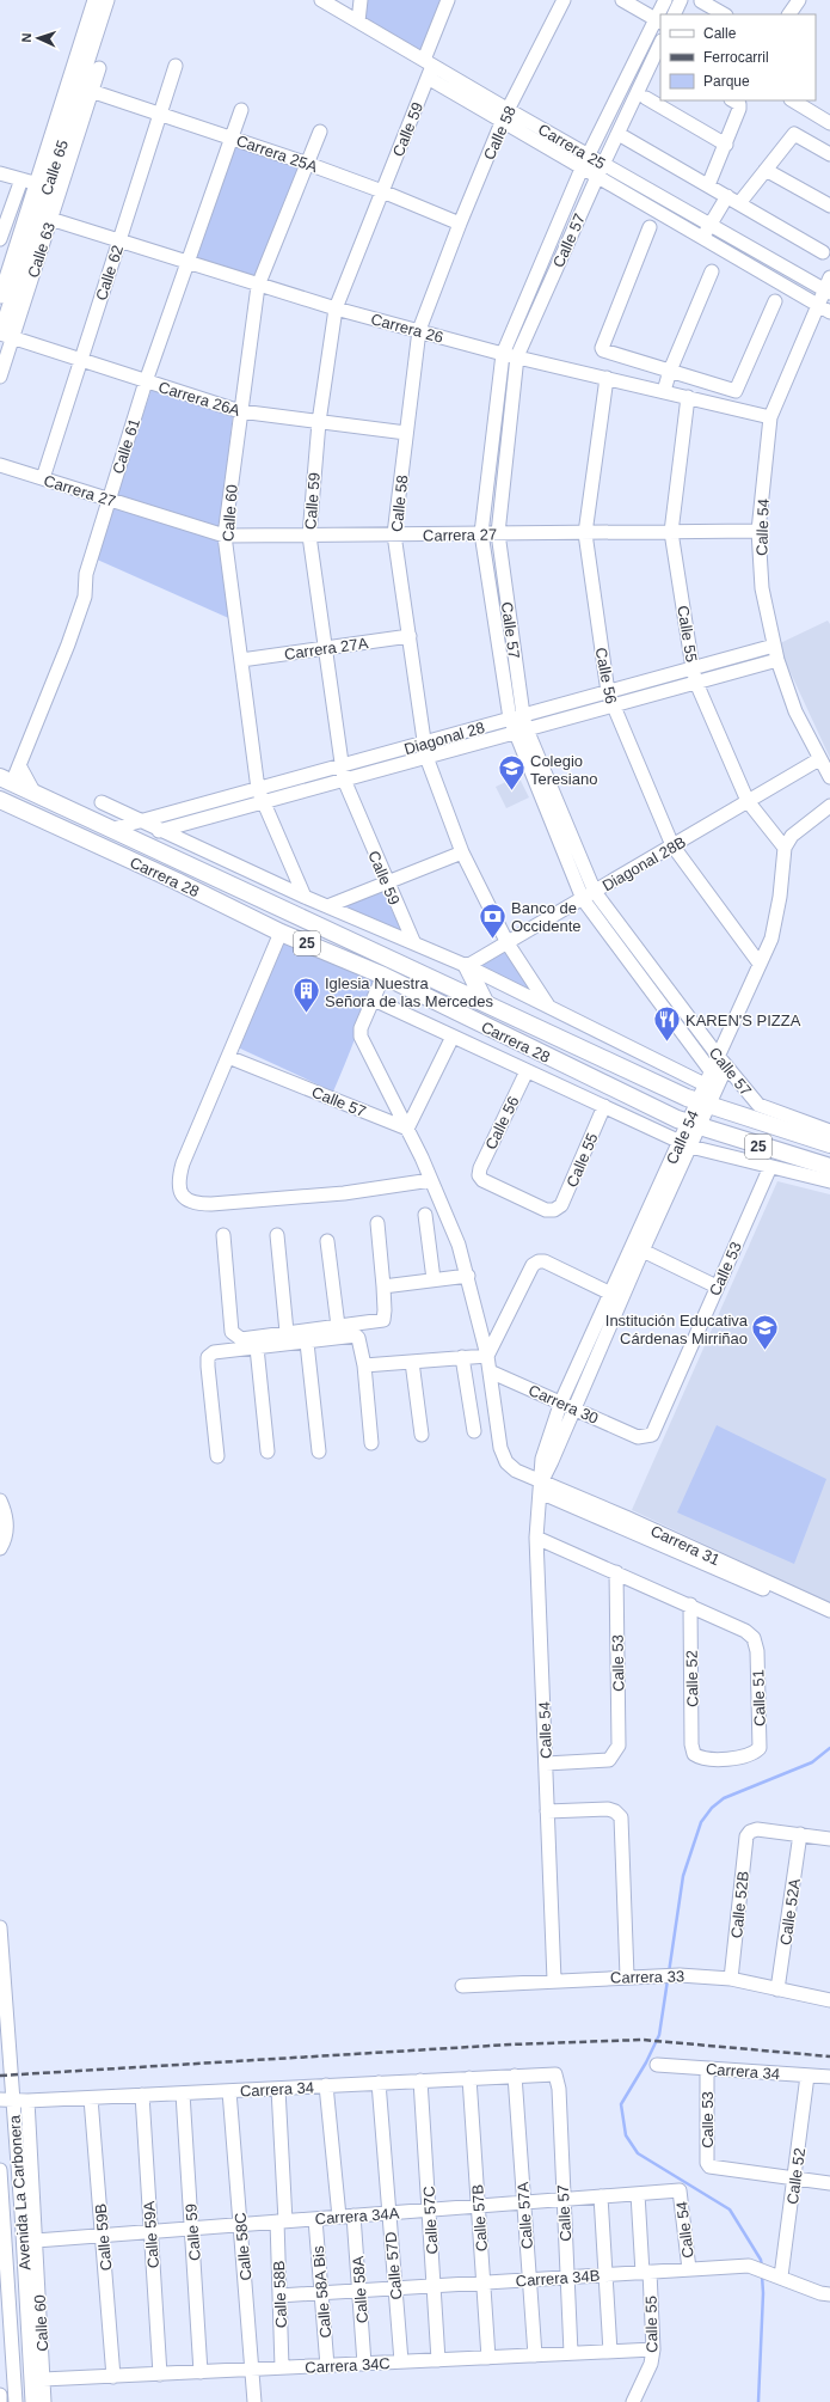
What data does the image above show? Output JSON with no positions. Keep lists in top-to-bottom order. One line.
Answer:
{"streets":{"main road":["Carrera 28","25"],"street":["Calle 59","Calle 58","Carrera 25","Carrera 25A","Calle 65","Calle 57","Calle 63","Calle 62","Carrera 26","Carrera 26A","Calle 61","Carrera 27","Calle 60","Calle 54","Calle 55","Carrera 27A","Calle 56","Diagonal 28","Diagonal 28B","Calle 53","Carrera 30","Carrera 31","Calle 52","Calle 51","Calle 52B","Calle 52A","Carrera 33","Carrera 34","Avenida La Carbonera","Carrera 34A","Calle 57A","Calle 57B","Calle 57C","Calle 59A","Calle 59B","Calle 58C","Calle 57D","Carrera 34B","Calle 58A","Calle 58A Bis","Calle 58B","Carrera 34C"]},"crossings":[["Calle 59","Carrera 25"],["Calle 59","Carrera 25A"],["Calle 59","Carrera 26"],["Calle 59","Carrera 26A"],["Calle 59","Carrera 27"],["Calle 59","Carrera 27A"],["Calle 59","Diagonal 28"],["Calle 59","Carrera 34"],["Calle 59","Carrera 34A"],["Calle 59","Carrera 34C"],["Calle 58","Carrera 25"],["Calle 58","Carrera 25A"],["Calle 58","Carrera 26"],["Calle 58","Carrera 26A"],["Calle 58","Carrera 27"],["Calle 58","Carrera 27A"],["Calle 58","Diagonal 28"],["Calle 58","Diagonal 28B"],["Carrera 25","Calle 57"],["Carrera 25","Calle 54"],["Carrera 25A","Calle 63"],["Carrera 25A","Calle 62"],["Carrera 25A","Calle 61"],["Carrera 25A","Calle 60"],["Calle 65","Calle 63"],["Calle 65","Carrera 26A"],["Calle 57","Carrera 26"],["Calle 57","Carrera 27"],["Calle 57","Calle 54"],["Calle 57","Diagonal 28"],["Calle 57","Diagonal 28B"],["Calle 57","Carrera 34"],["Calle 57","Carrera 34A"],["Calle 57","Carrera 34B"],["Calle 57","Carrera 34C"],["Calle 63","Carrera 26"],["Calle 63","Carrera 26A"],["Calle 62","Carrera 26"],["Calle 62","Carrera 26A"],["Calle 62","Carrera 27"],["Carrera 26","Calle 61"],["Carrera 26","Calle 60"],["Carrera 26","Calle 54"],["Carrera 26","Calle 55"],["Carrera 26","Calle 56"],["Carrera 26A","Calle 61"],["Carrera 26A","Calle 60"],["Calle 61","Carrera 27"],["Calle 61","Carrera 28"],["Carrera 27","Calle 60"],["Carrera 27","Calle 54"],["Carrera 27","Calle 55"],["Carrera 27","Calle 56"],["Calle 60","Carrera 27A"],["Calle 60","Diagonal 28"],["Calle 60","Carrera 34"],["Calle 60","Carrera 34A"],["Calle 60","Carrera 34C"],["Calle 54","Calle 55"],["Calle 54","Calle 56"],["Calle 54","Diagonal 28"],["Calle 54","Diagonal 28B"],["Calle 54","Carrera 28"],["Calle 54","Calle 53"],["Calle 54","Carrera 30"],["Calle 54","Carrera 31"],["Calle 54","Carrera 33"],["Calle 54","Carrera 34A"],["Calle 54","Carrera 34B"],["Calle 55","Calle 56"],["Calle 55","Diagonal 28"],["Calle 55","Diagonal 28B"],["Calle 55","Carrera 28"],["Calle 55","Carrera 34A"],["Calle 55","Carrera 34B"],["Calle 55","Carrera 34C"],["Calle 56","Diagonal 28"],["Calle 56","Diagonal 28B"],["Calle 56","Carrera 28"],["Diagonal 28","Carrera 28"],["Carrera 28","Calle 53"],["Calle 53","Carrera 30"],["Calle 53","Calle 52"],["Calle 53","Carrera 34"],["Calle 52","Calle 51"],["Calle 52","Carrera 34"],["Calle 52","Carrera 34B"],["Calle 52B","Calle 52A"],["Calle 52B","Carrera 33"],["Calle 52A","Carrera 33"],["Carrera 34","Avenida La Carbonera"],["Carrera 34","Calle 57A"],["Carrera 34","Calle 57B"],["Carrera 34","Calle 57C"],["Carrera 34","Calle 59A"],["Carrera 34","Calle 59B"],["Carrera 34","Calle 58C"],["Carrera 34","Calle 57D"],["Carrera 34","Calle 58B"],["Carrera 34A","Calle 57A"],["Carrera 34A","Calle 57B"],["Carrera 34A","Calle 57C"],["Carrera 34A","Calle 59A"],["Carrera 34A","Calle 59B"],["Carrera 34A","Calle 58C"],["Carrera 34A","Calle 57D"],["Carrera 34A","Calle 58A"],["Carrera 34A","Calle 58A Bis"],["Carrera 34A","Calle 58B"],["Calle 57A","Carrera 34B"],["Calle 57A","Carrera 34C"],["Calle 57B","Carrera 34B"],["Calle 57B","Carrera 34C"],["Calle 57C","Carrera 34B"],["Calle 57C","Carrera 34C"],["Calle 59A","Carrera 34C"],["Calle 59B","Carrera 34C"],["Calle 58C","Carrera 34C"],["Calle 57D","Carrera 34B"],["Calle 57D","Carrera 34C"],["Carrera 34B","Calle 58A"],["Carrera 34B","Calle 58A Bis"],["Carrera 34B","Calle 58B"],["Calle 58A","Carrera 34C"],["Calle 58A Bis","Carrera 34C"],["Calle 58B","Carrera 34C"]],"places":{"school or university":["Colegio Teresiano","Institución Educativa Cárdenas Mirriñao"],"bank":["Banco de Occidente"],"building":["Iglesia Nuestra Señora de las Mercedes"],"restaurant":["KAREN'S PIZZA"]},"legend":["Calle","Ferrocarril","Parque"],"north":"left"}
